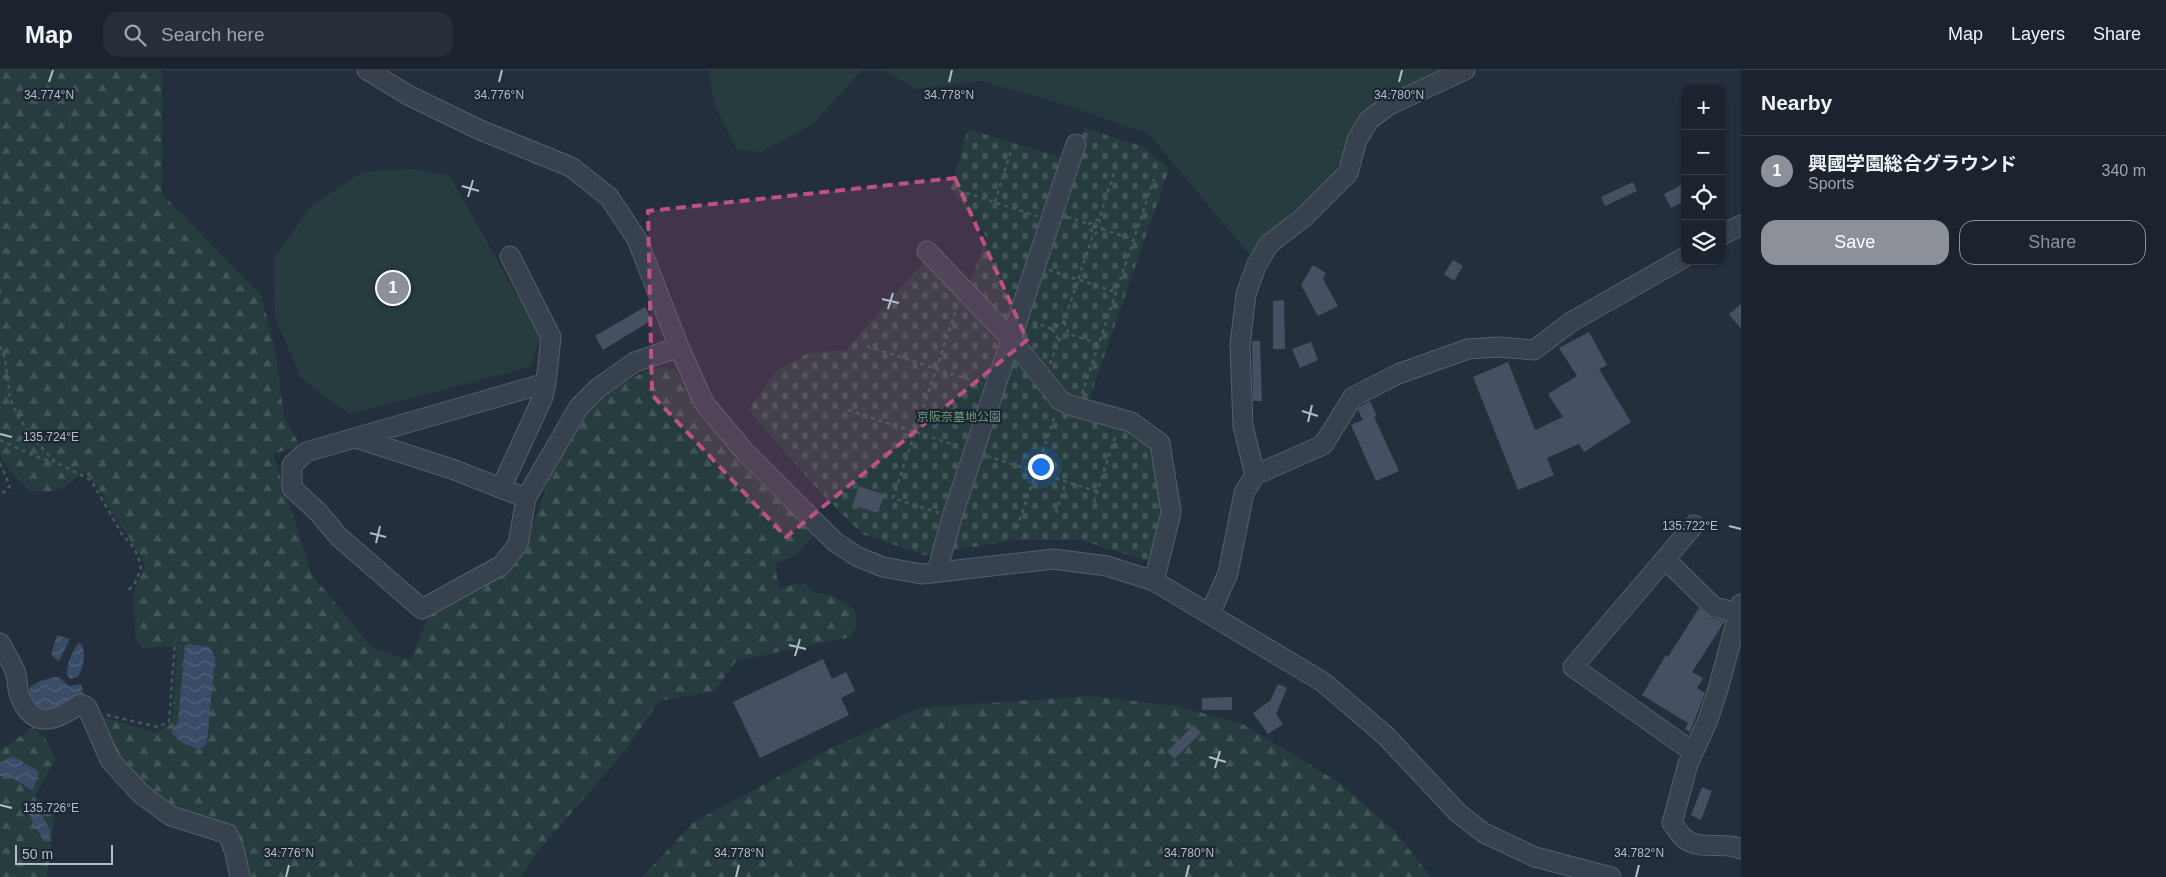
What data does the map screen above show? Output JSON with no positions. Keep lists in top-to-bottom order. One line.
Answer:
{"parks":["京阪奈墓地公園"],"scale_bar":"50 m","page":{"header":"Map","search":"Search here","nav":["Map","Layers","Share"],"heading":"Nearby","map_buttons":["+","−"],"list":[{"mark":"1","name":"興國学園総合グラウンド","note":"Sports","value":"340 m"}],"buttons":["Save","Share"],"pins":"1","scale":"50 m"},"coordinates":["34.774°N","34.776°N","34.778°N","34.780°N","135.724°E","135.722°E","135.726°E","34.782°N"]}
